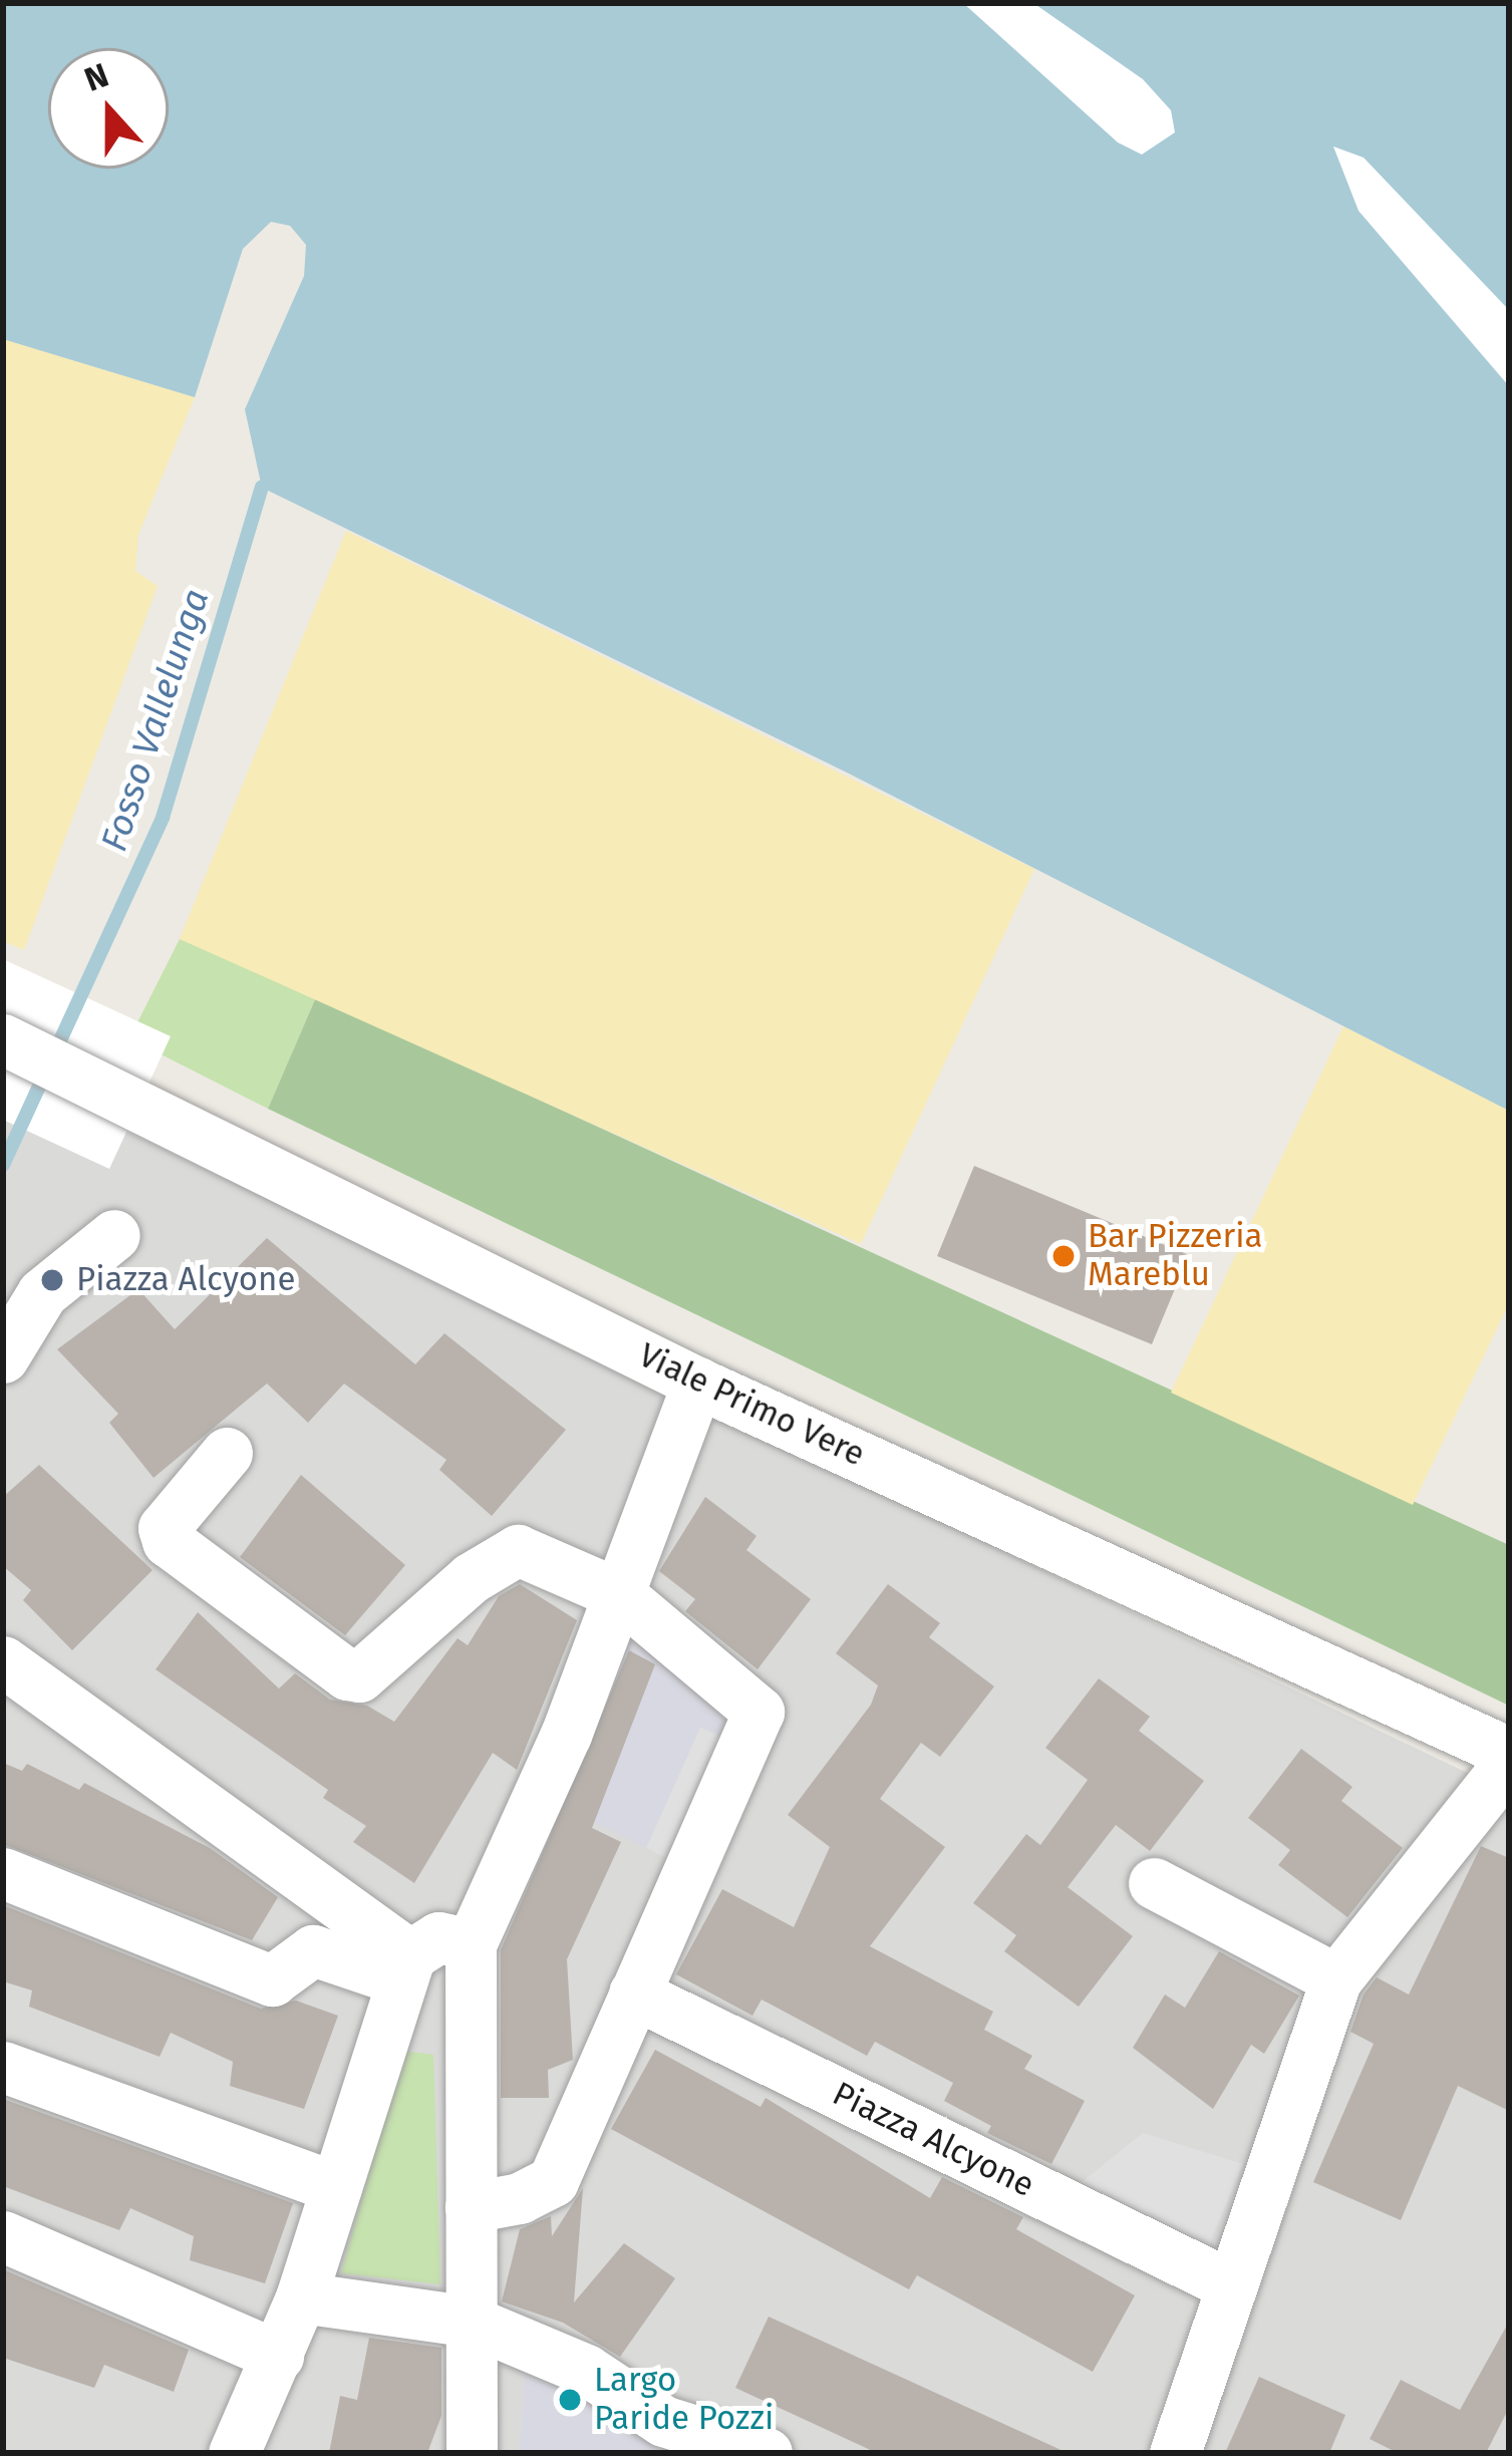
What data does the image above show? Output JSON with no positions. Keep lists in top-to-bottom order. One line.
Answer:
{"streets":{"street":["Viale Primo Vere","Piazza Alcyone"]},"water":["Fosso Vallelunga"],"places":["Bar Pizzeria Mareblu","Piazza Alcyone","Largo Paride Pozzi"],"north":"top"}
